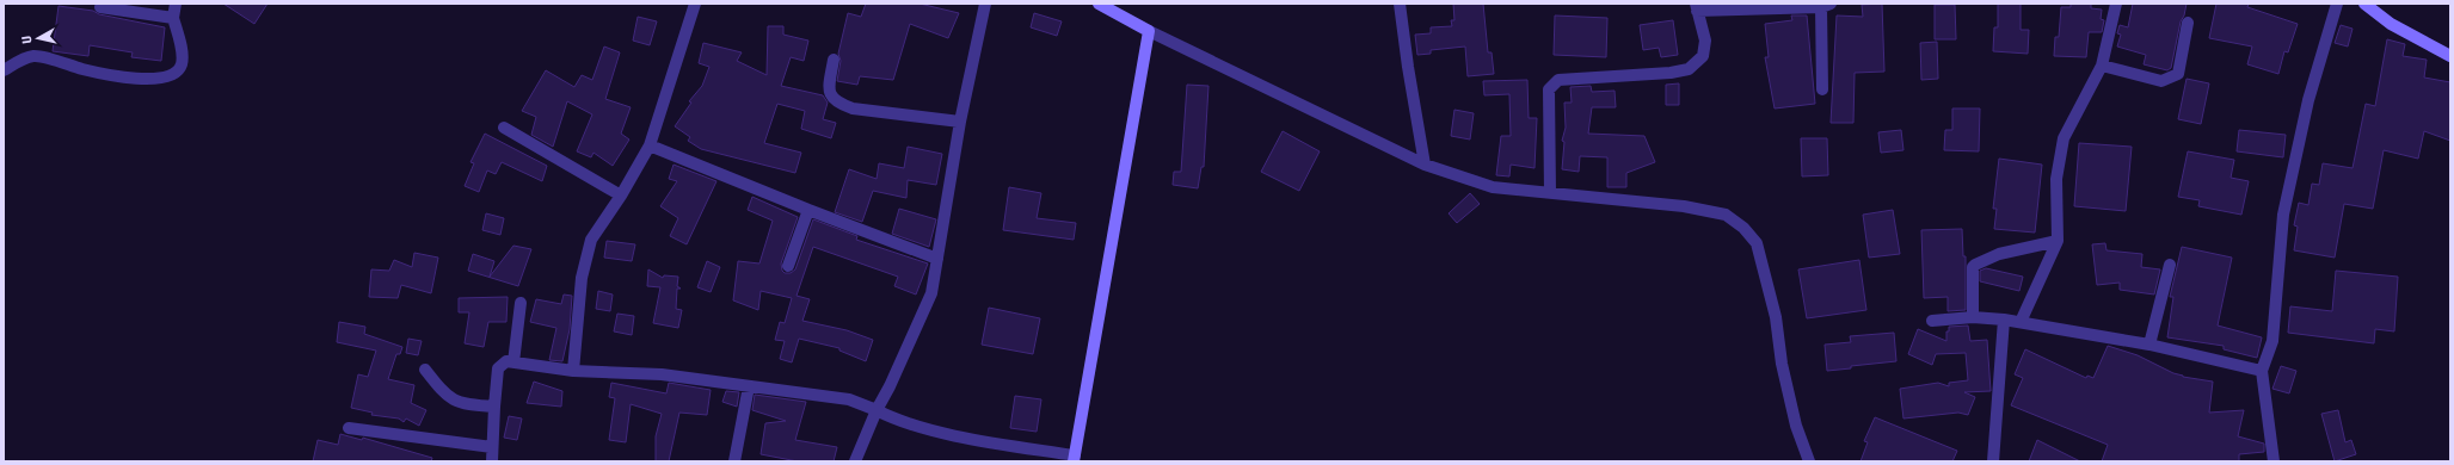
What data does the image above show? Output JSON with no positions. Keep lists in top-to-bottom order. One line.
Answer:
{"north":"left"}
